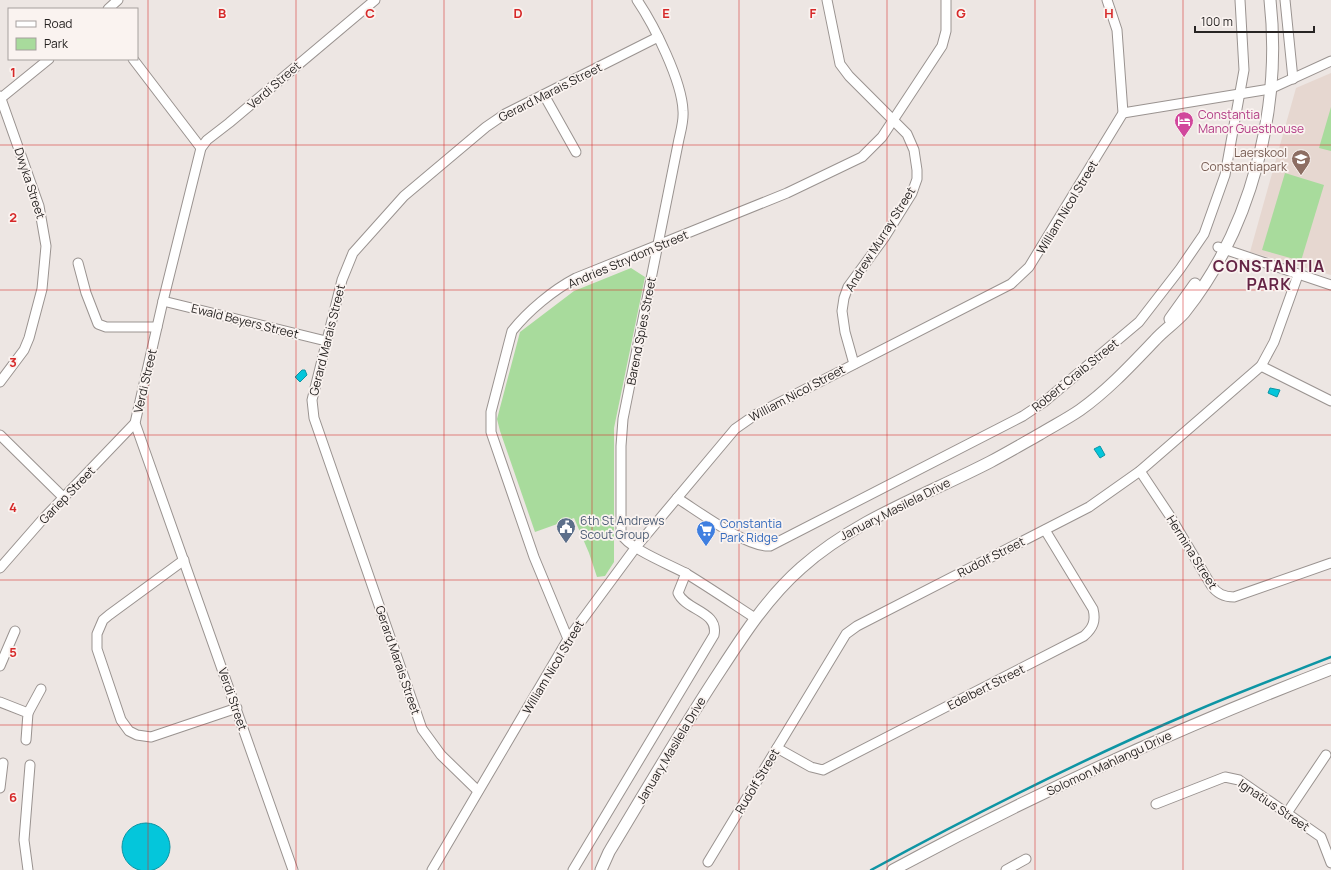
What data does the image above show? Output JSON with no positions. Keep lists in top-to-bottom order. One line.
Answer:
{"streets":{"main road":["January Masilela Drive","Solomon Mahlangu Drive"],"street":["Verdi Street","Gerard Marais Street","Dwyka Street","William Nicol Street","Andrew Murray Street","Andries Strydom Street","Ewald Beyers Street","Barend Spies Street","Robert Craib Street","Gariep Street","Hermina Street","Rudolf Street","Edelbert Street","Ignatius Street"]},"crossings":[["Verdi Street","Ewald Beyers Street"],["Verdi Street","Gariep Street"],["Gerard Marais Street","William Nicol Street"],["Gerard Marais Street","Ewald Beyers Street"],["Gerard Marais Street","Barend Spies Street"],["William Nicol Street","Andrew Murray Street"],["William Nicol Street","Andries Strydom Street"],["William Nicol Street","Barend Spies Street"],["William Nicol Street","Robert Craib Street"],["Andrew Murray Street","Andries Strydom Street"],["Andries Strydom Street","Barend Spies Street"],["Barend Spies Street","January Masilela Drive"],["Hermina Street","Rudolf Street"],["Rudolf Street","Edelbert Street"]],"districts":["CONSTANTIA PARK"],"places":{"hotel":["Constantia Manor Guesthouse"],"school or university":["Laerskool Constantiapark"],"public building":["6th St Andrews Scout Group"],"supermarket":["Constantia Park Ridge"]},"legend":["Road","Park"],"scale_bar":"100 m","grid":{"columns":["B","C","D","E","F","G","H"],"rows":["1","2","3","4","5","6"]}}
